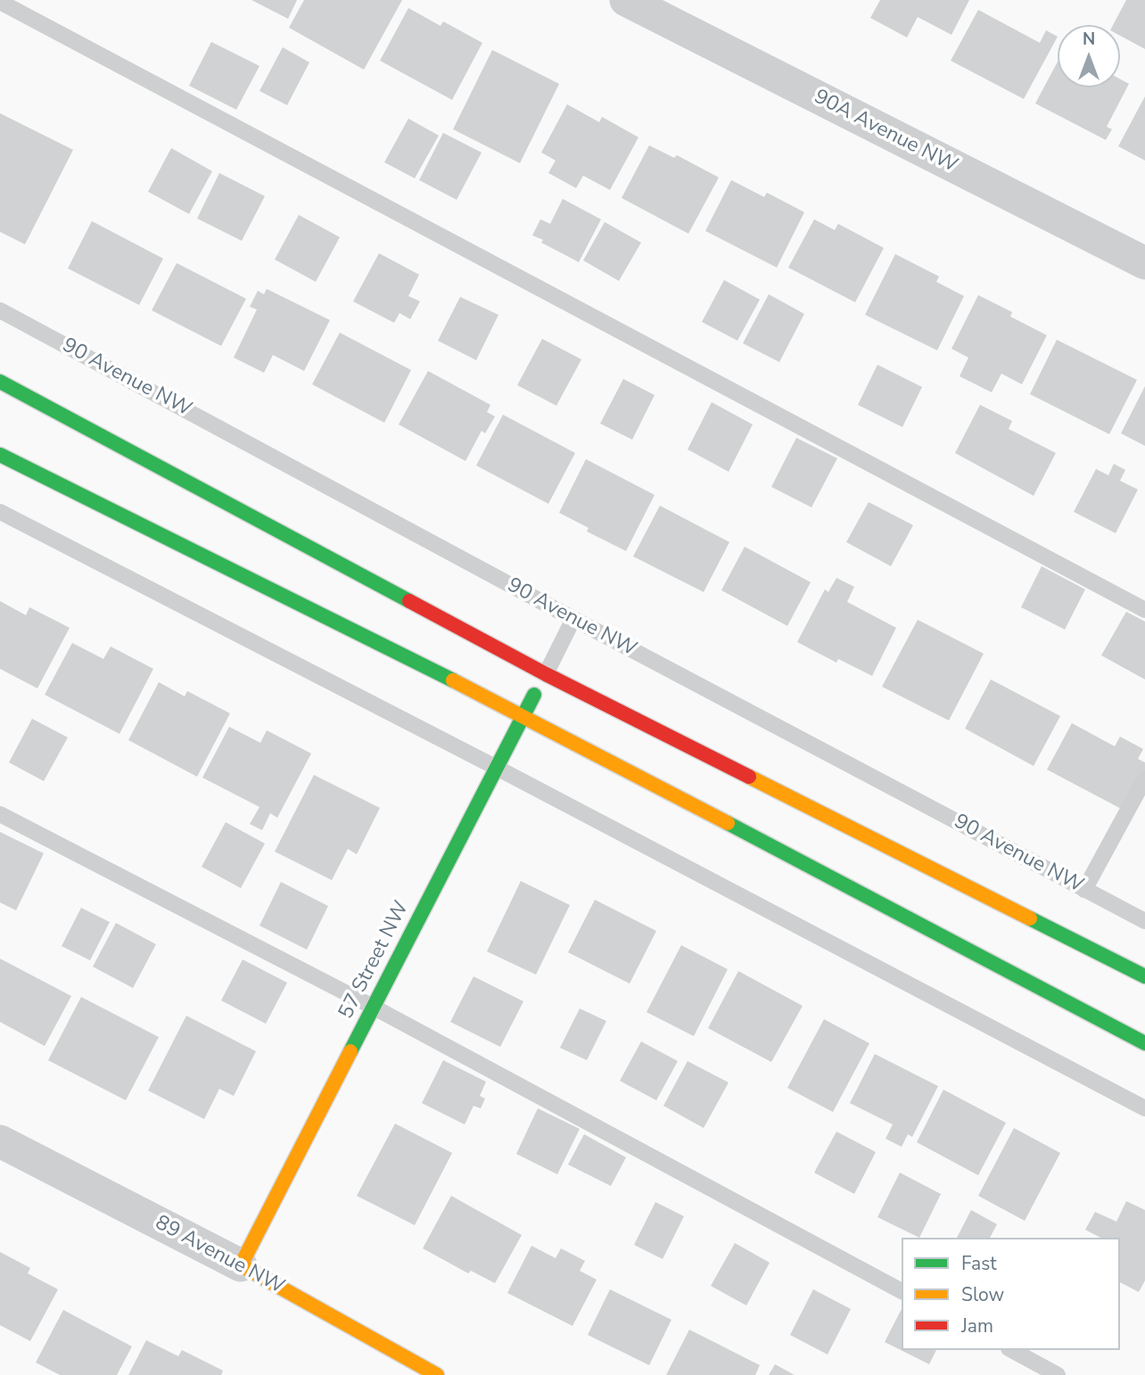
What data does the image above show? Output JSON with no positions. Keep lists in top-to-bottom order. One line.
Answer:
{"streets":{"main road":["57 Street NW","89 Avenue NW"],"street":["90A Avenue NW"],"lane":["90 Avenue NW"]},"crossings":[["57 Street NW","89 Avenue NW"]],"legend":["Fast","Slow","Jam"],"north":"top"}
